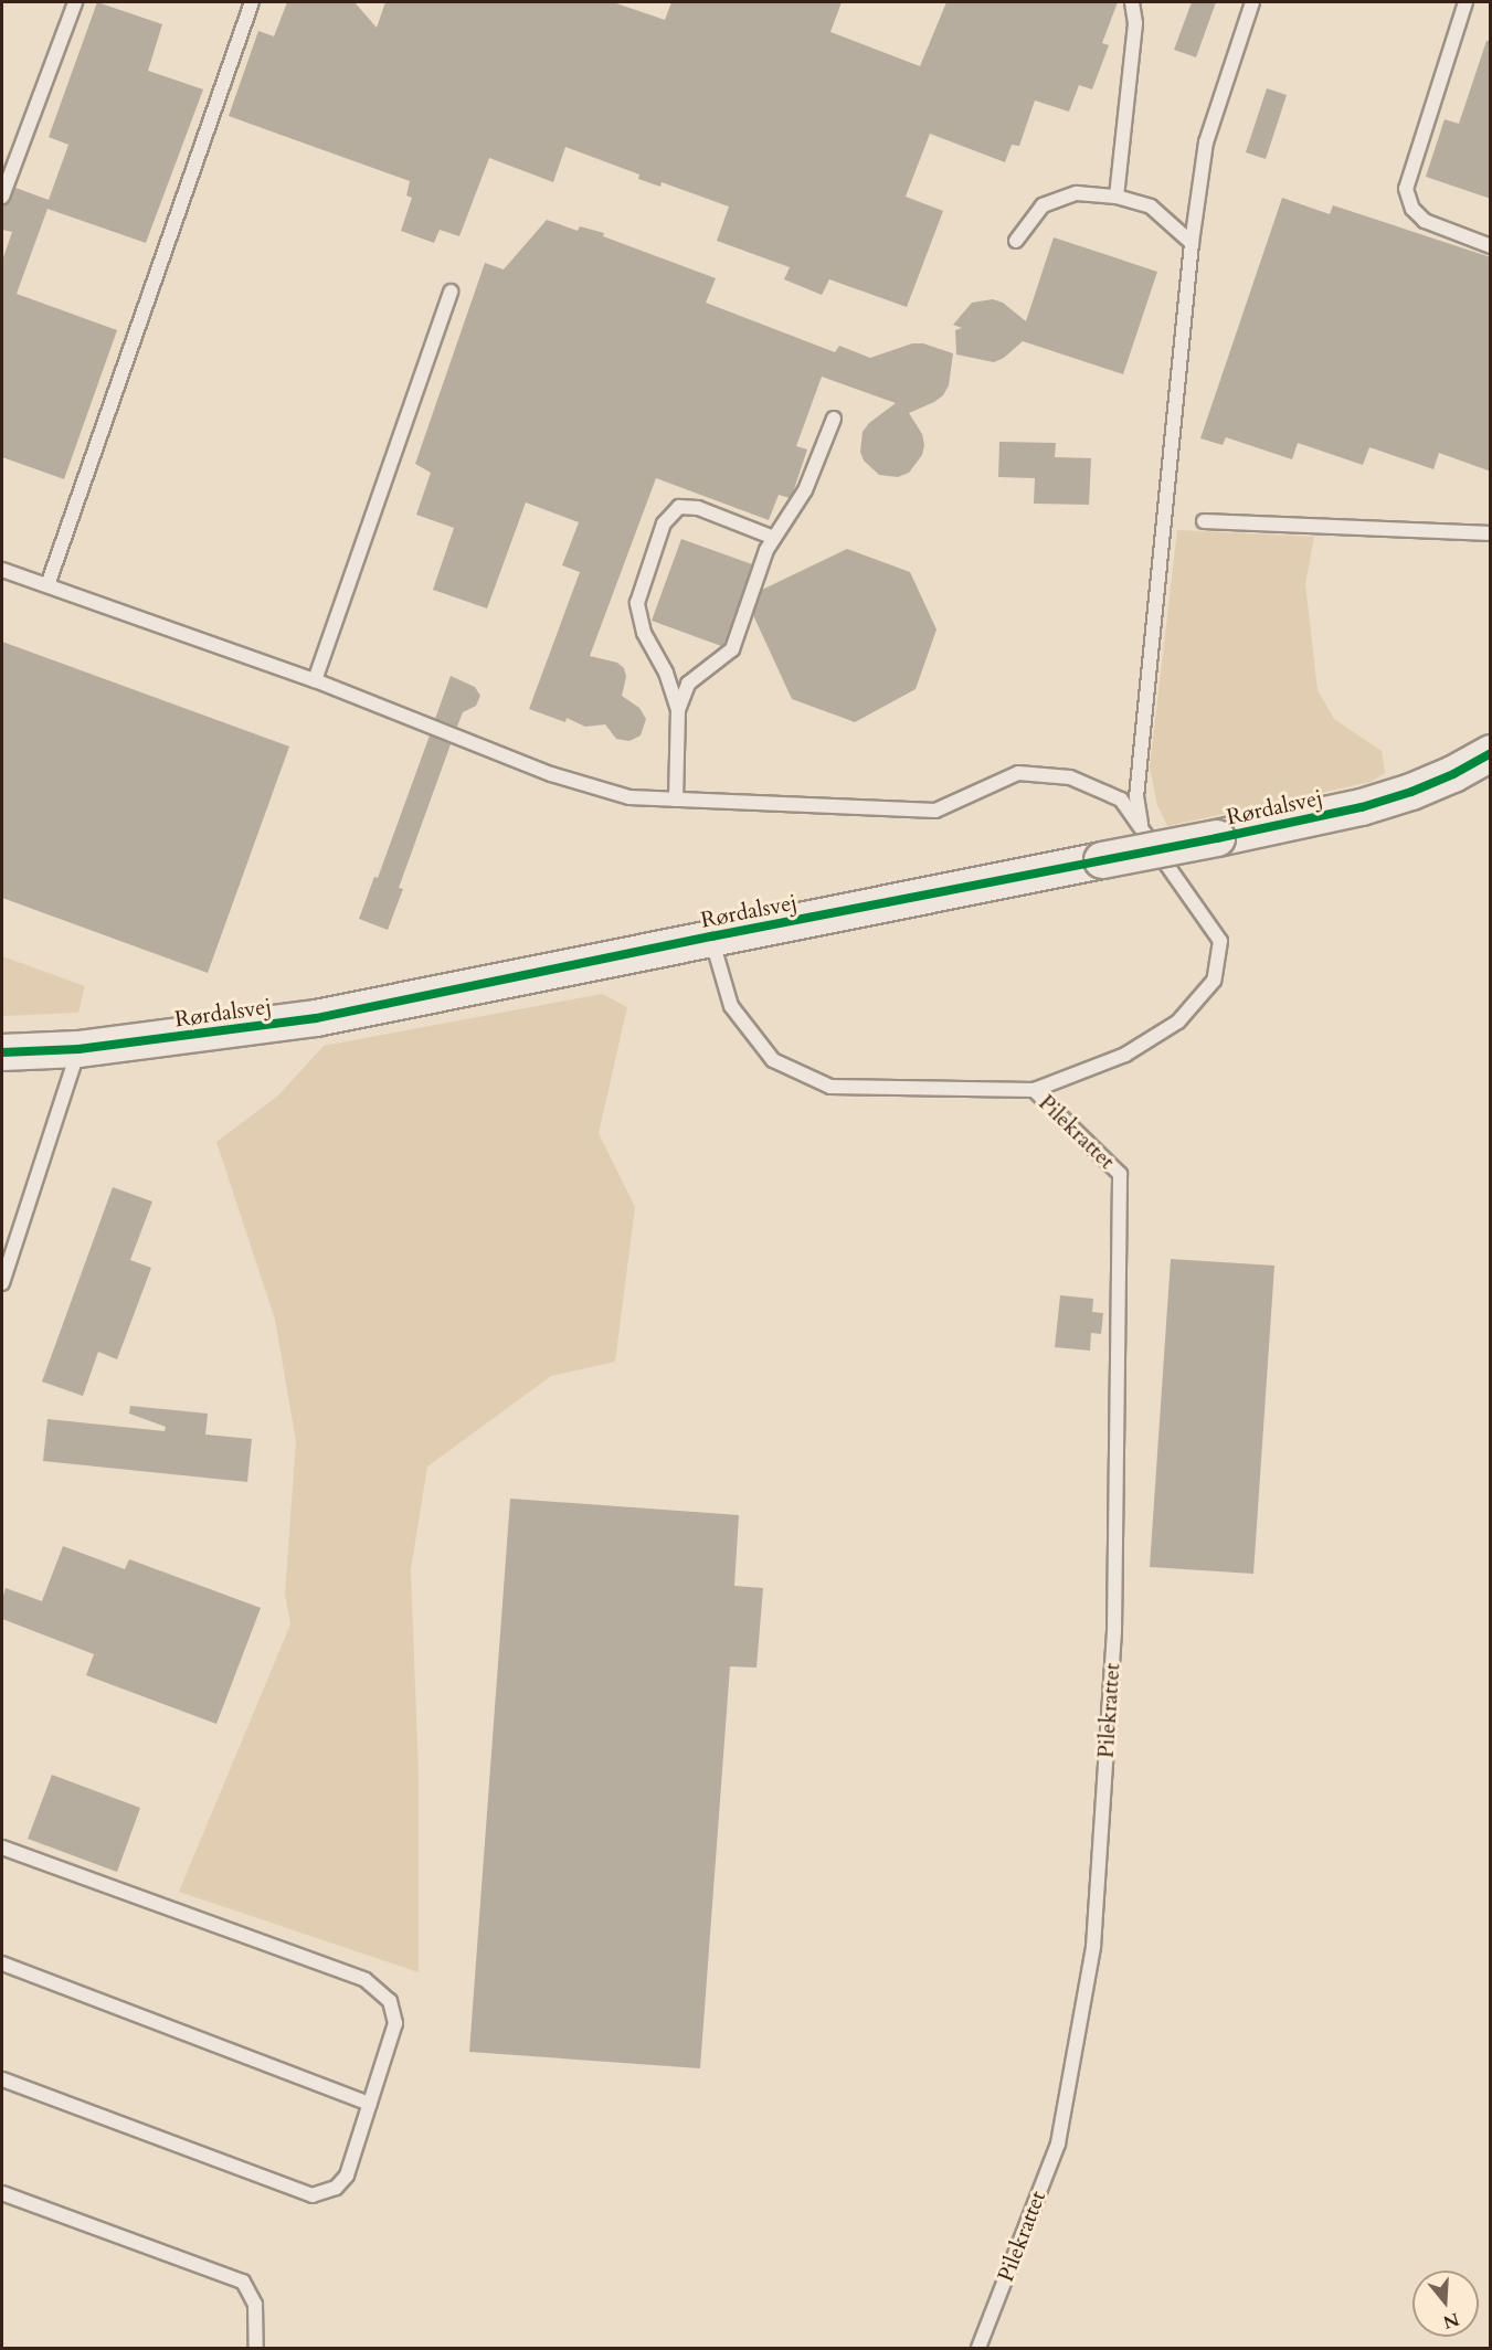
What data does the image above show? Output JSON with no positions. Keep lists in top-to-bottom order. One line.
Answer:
{"streets":{"street":["Rørdalsvej"],"lane":["Pilekrattet"]},"crossings":[["Rørdalsvej","Pilekrattet"]],"north":"bottom"}
